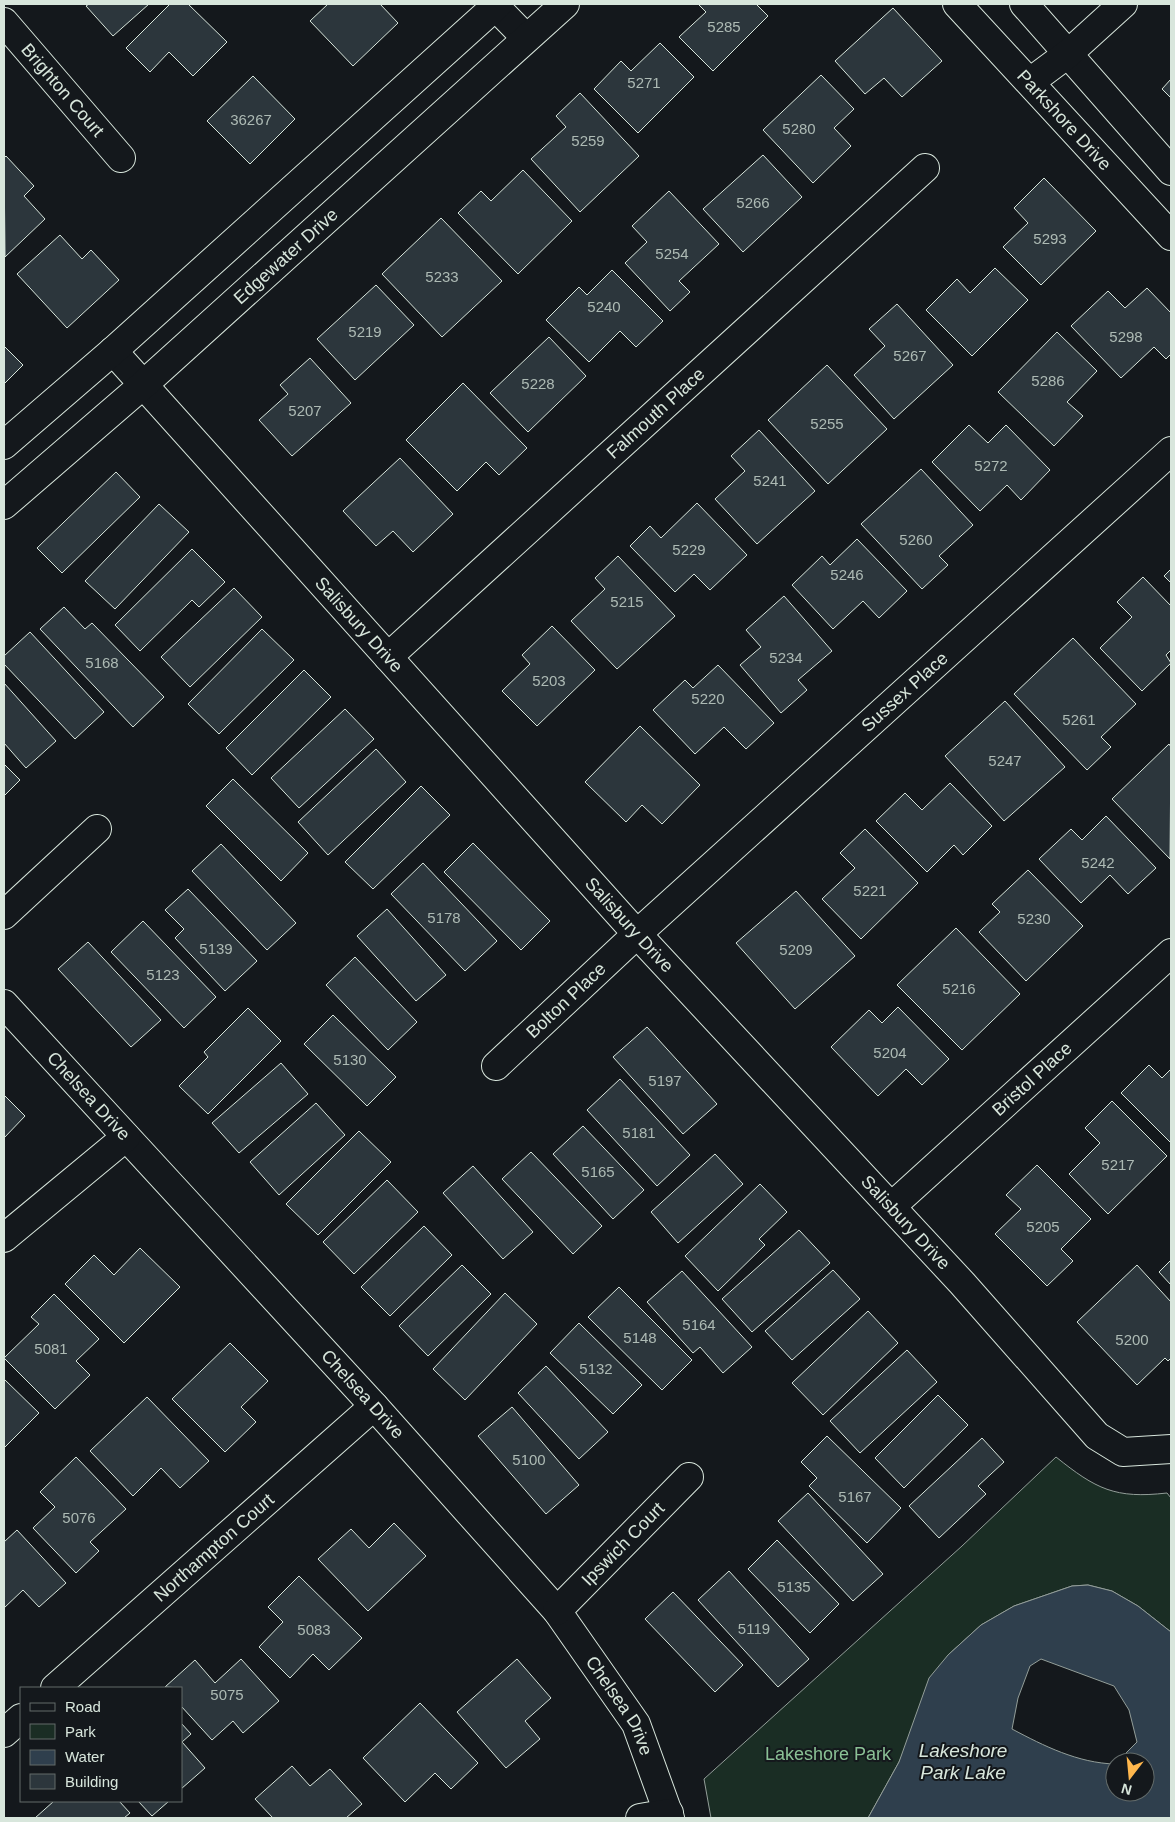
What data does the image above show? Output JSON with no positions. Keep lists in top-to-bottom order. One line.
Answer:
{"streets":{"street":["Brighton Court","Parkshore Drive","Edgewater Drive","Falmouth Place","Salisbury Drive","Sussex Place","Bolton Place","Bristol Place","Chelsea Drive","Ipswich Court","Northampton Court"]},"crossings":[["Edgewater Drive","Salisbury Drive"],["Falmouth Place","Salisbury Drive"],["Salisbury Drive","Sussex Place"],["Salisbury Drive","Bolton Place"],["Salisbury Drive","Bristol Place"],["Sussex Place","Bolton Place"],["Chelsea Drive","Ipswich Court"],["Chelsea Drive","Northampton Court"]],"water":["Lakeshore Park Lake"],"parks":["Lakeshore Park"],"house_numbers":["5285","5271","36267","5280","5259","5266","5293","5254","5233","5240","5219","5298","5267","5286","5228","5207","5255","5272","5241","5260","5229","5246","5215","5234","5168","5203","5220","5261","5247","5242","5221","5178","5230","5139","5209","5123","5216","5204","5130","5197","5181","5217","5165","5205","5164","5148","5200","5081","5132","5100","5167","5076","5135","5119","5083","5075"],"legend":["Road","Park","Water","Building"],"north":"bottom"}
